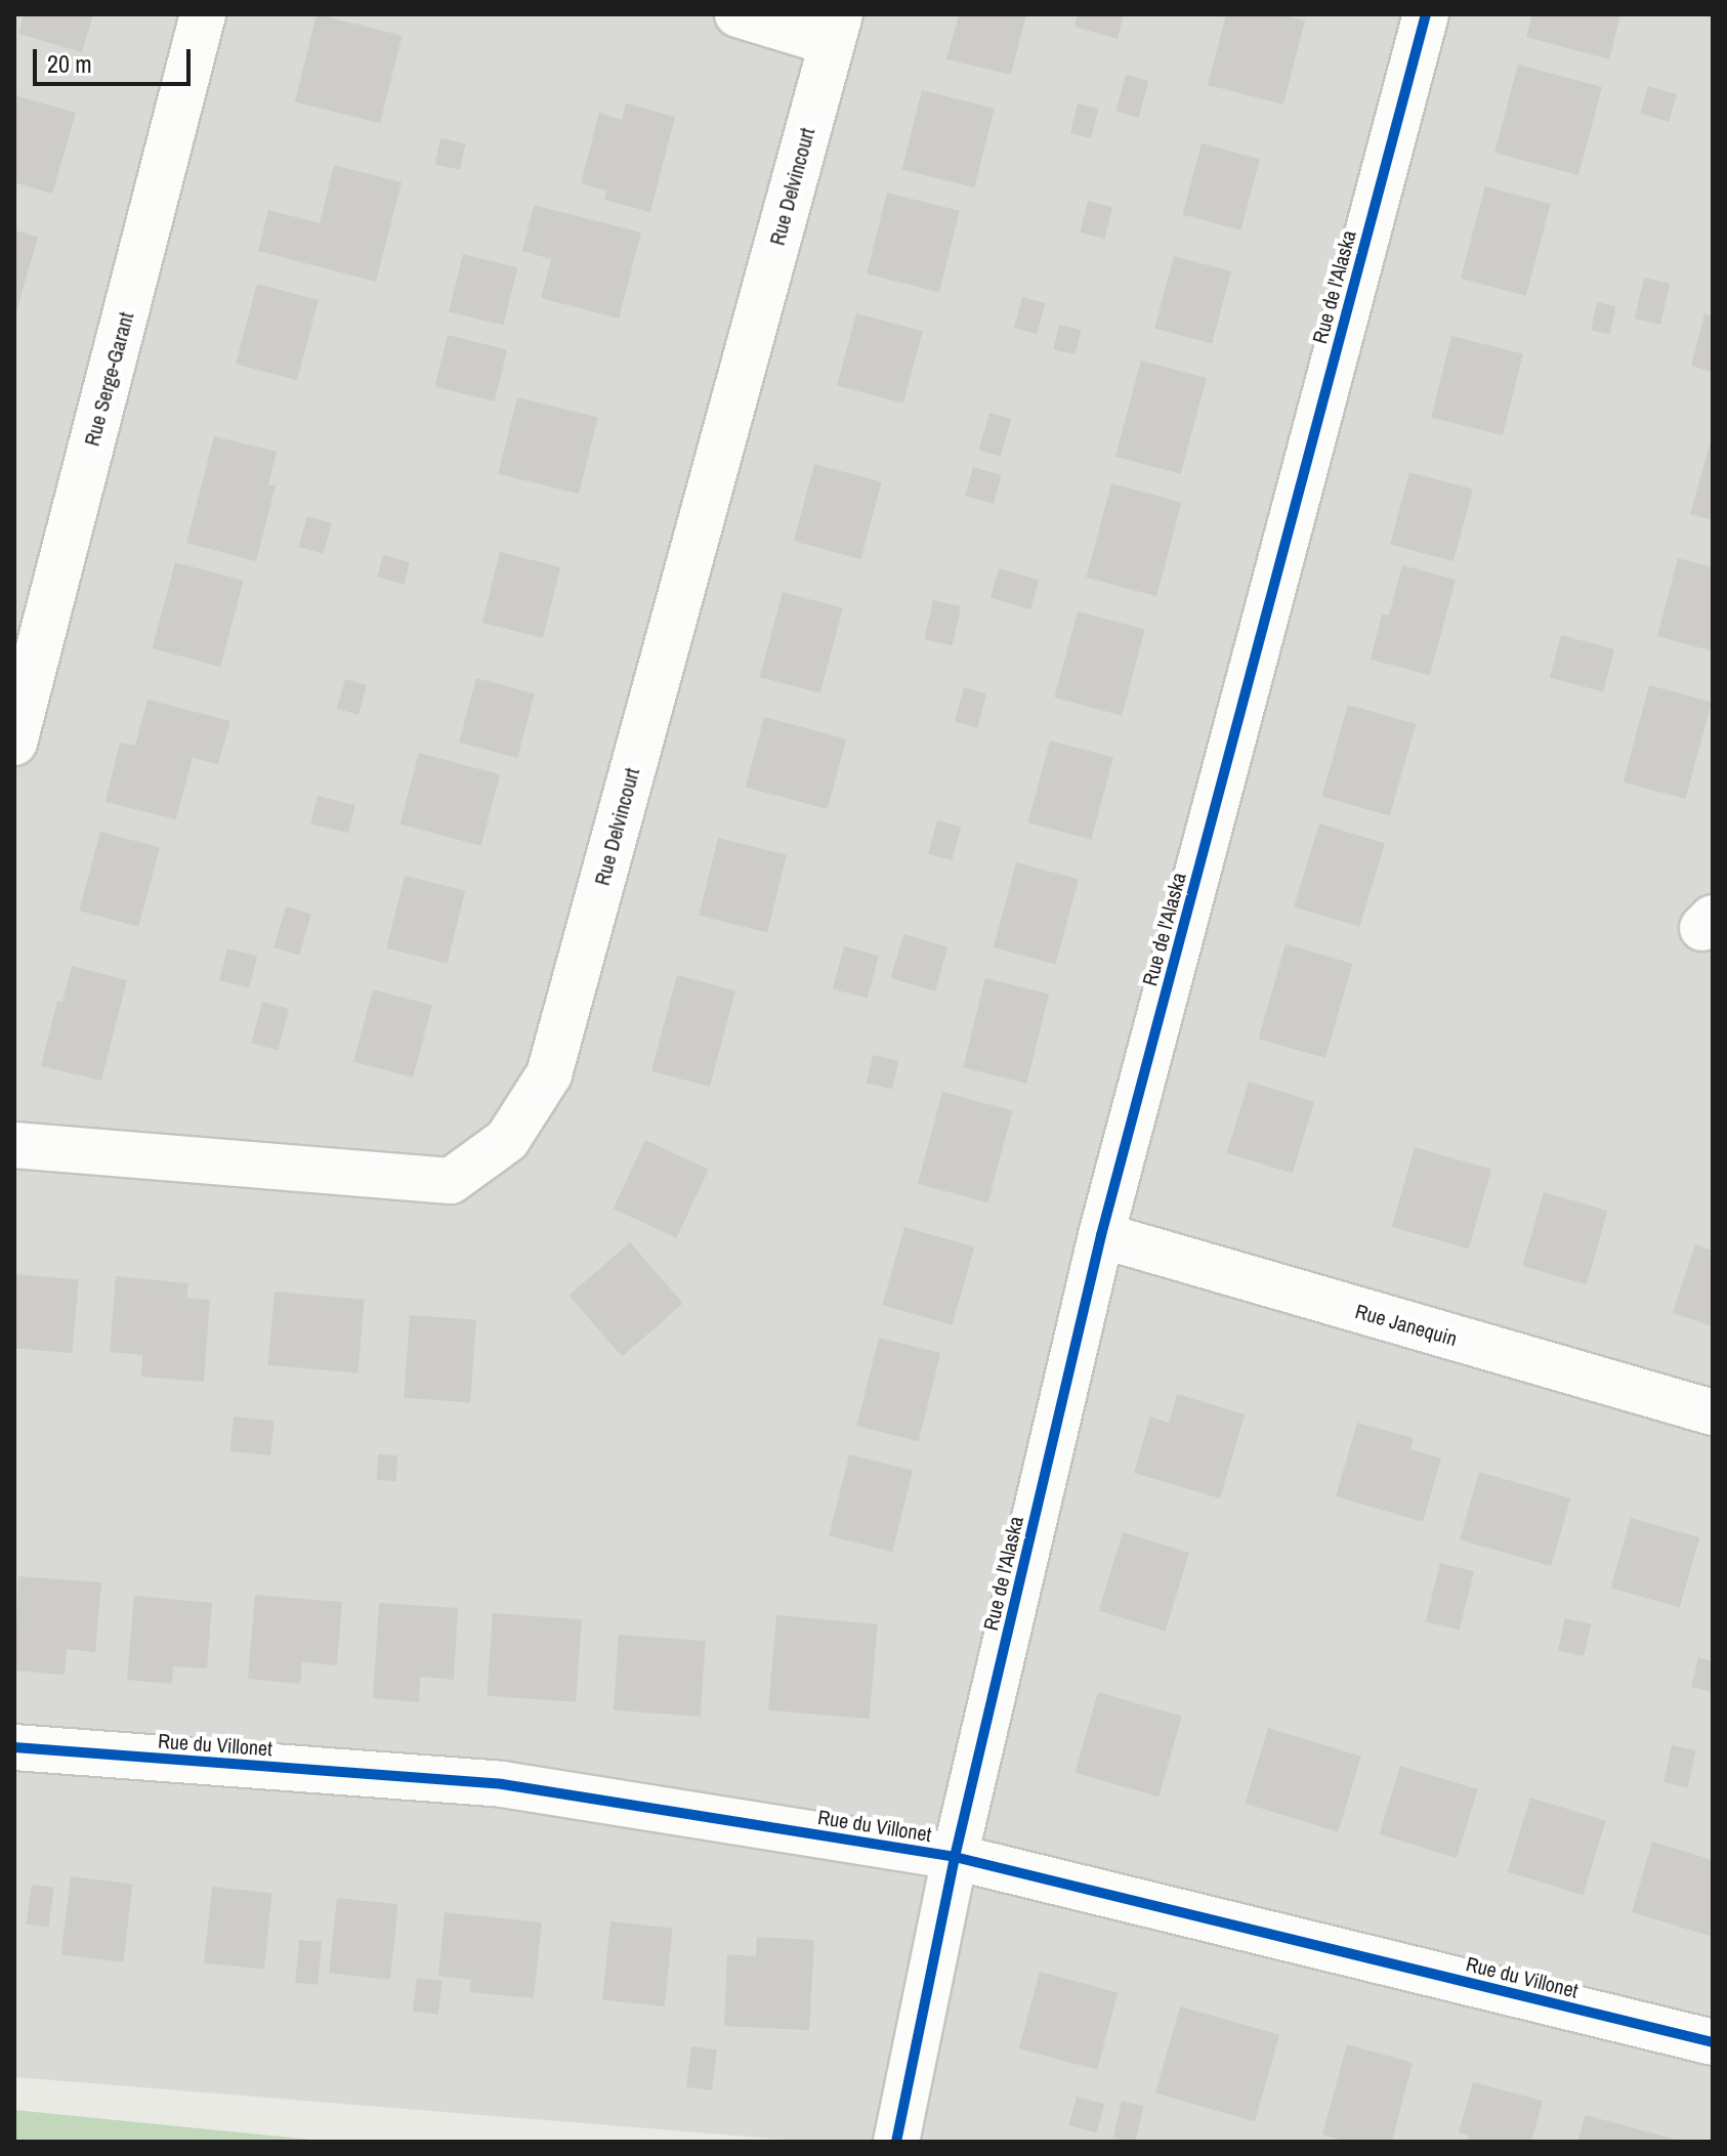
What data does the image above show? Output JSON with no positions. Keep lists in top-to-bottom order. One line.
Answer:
{"streets":{"street":["Rue Delvincourt","Rue de l'Alaska","Rue Serge-Garant","Rue Janequin","Rue du Villonet"]},"crossings":[["Rue de l'Alaska","Rue Janequin"],["Rue de l'Alaska","Rue du Villonet"]],"scale_bar":"20 m"}
